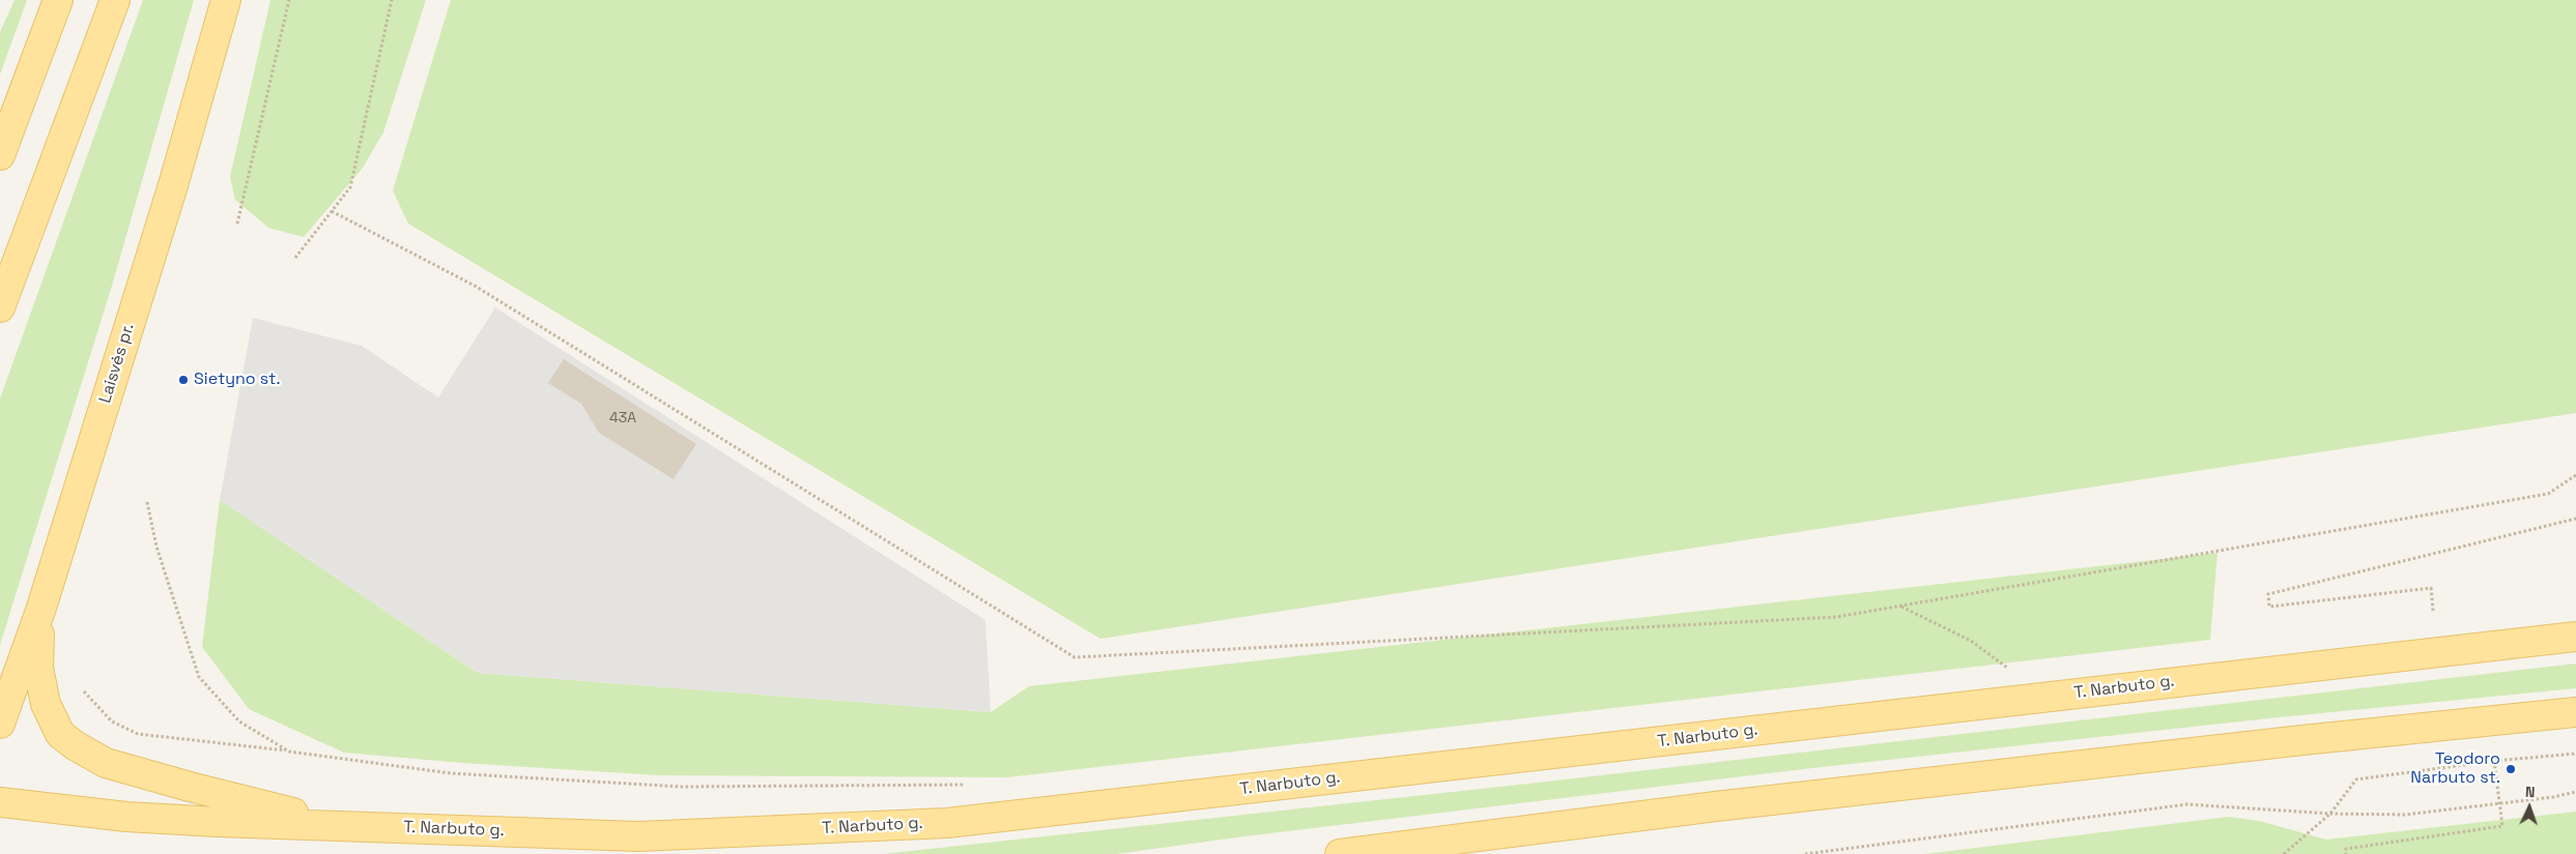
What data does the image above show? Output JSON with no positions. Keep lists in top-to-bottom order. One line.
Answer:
{"streets":{"main road":["Laisvės pr.","T. Narbuto g."]},"places":["Sietyno st.","Teodoro Narbuto st."],"house_numbers":["43A"],"north":"top"}
